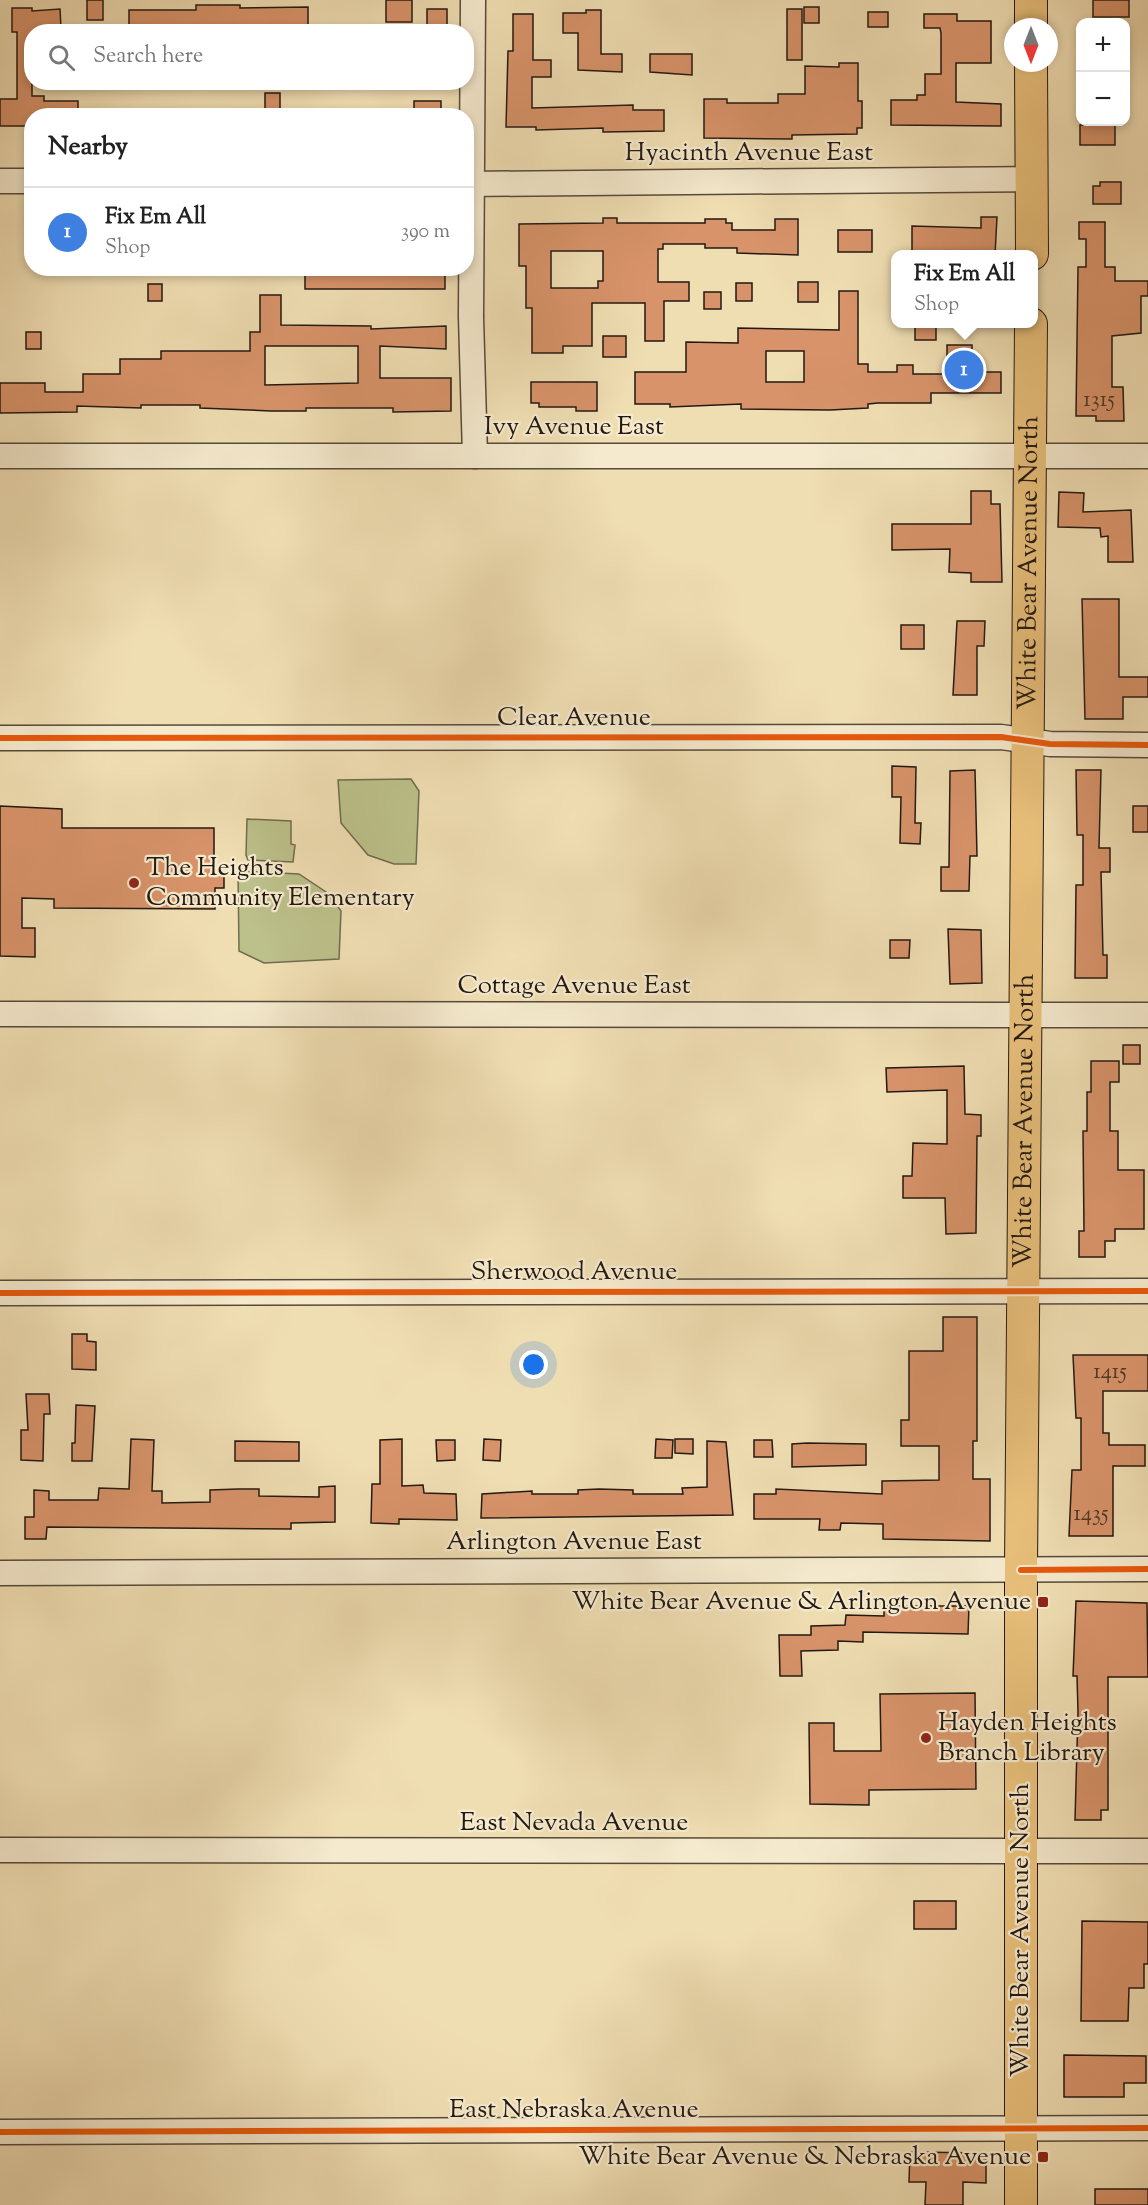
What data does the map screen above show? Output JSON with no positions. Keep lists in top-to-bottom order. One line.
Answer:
{"streets":{"main road":["White Bear Avenue North"],"street":["Hyacinth Avenue East","Ivy Avenue East","Clear Avenue","Cottage Avenue East","Sherwood Avenue","Arlington Avenue East","East Nevada Avenue","East Nebraska Avenue"]},"crossings":[["Ivy Avenue East","White Bear Avenue North"],["White Bear Avenue North","Clear Avenue"],["White Bear Avenue North","Cottage Avenue East"],["White Bear Avenue North","Sherwood Avenue"],["White Bear Avenue North","Arlington Avenue East"],["White Bear Avenue North","East Nevada Avenue"],["White Bear Avenue North","East Nebraska Avenue"]],"places":{"other":["The Heights Community Elementary","Hayden Heights Branch Library"],"transit":["White Bear Avenue & Arlington Avenue","White Bear Avenue & Nebraska Avenue"]},"house_numbers":["1315","1415","1435"],"north":"bottom","page":{"map_buttons":["+","−"],"search":"Search here","heading":"Nearby","list":[{"mark":"1","name":"Fix Em All","note":"Shop","value":"390 m"}],"popup":["Fix Em All","Shop"],"pins":"1"}}
